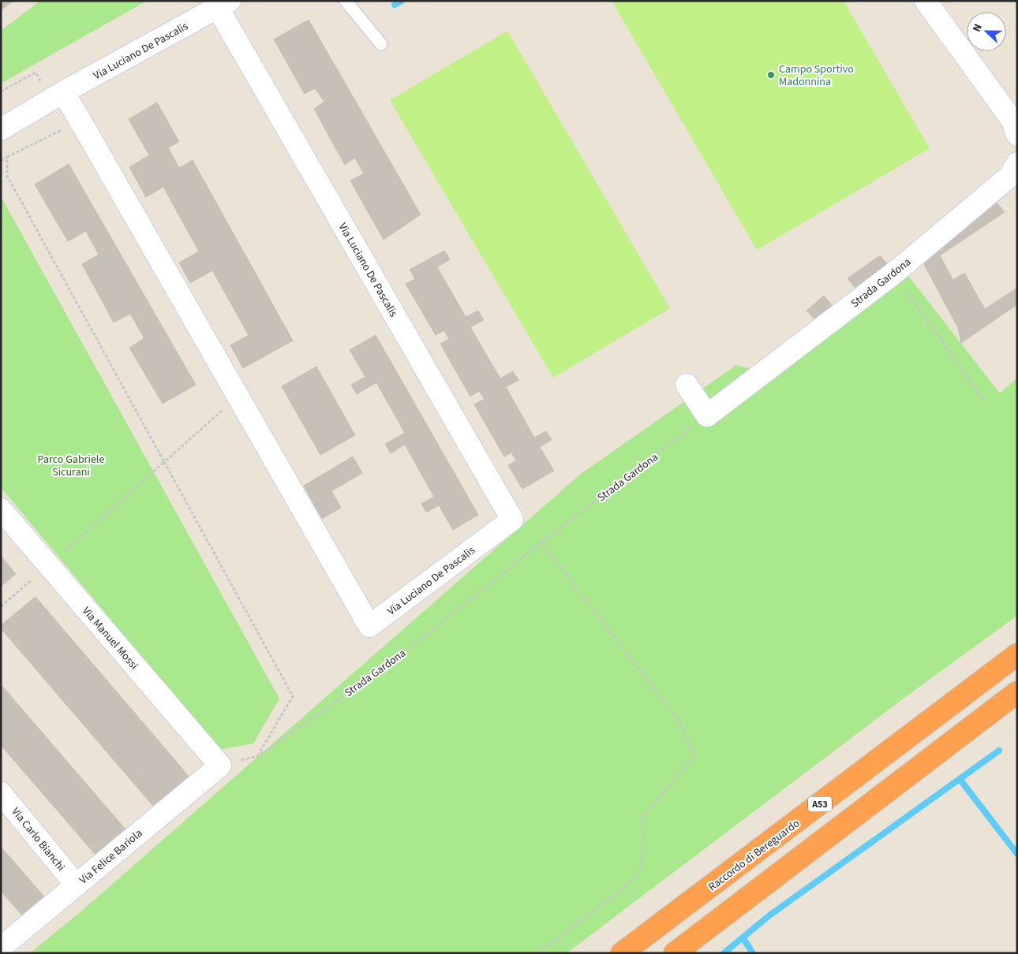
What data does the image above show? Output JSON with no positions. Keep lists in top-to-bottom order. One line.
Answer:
{"streets":{"highway":["A53","Raccordo di Bereguardo"],"street":["Via Luciano De Pascalis","Strada Gardona","Via Manuel Mossi","Via Carlo Bianchi","Via Felice Bariola"]},"crossings":[["Strada Gardona","Via Manuel Mossi"],["Strada Gardona","Via Felice Bariola"],["Via Manuel Mossi","Via Felice Bariola"],["Via Carlo Bianchi","Via Felice Bariola"]],"parks":["Parco Gabriele Sicurani"],"places":["Campo Sportivo Madonnina"],"north":"left"}
